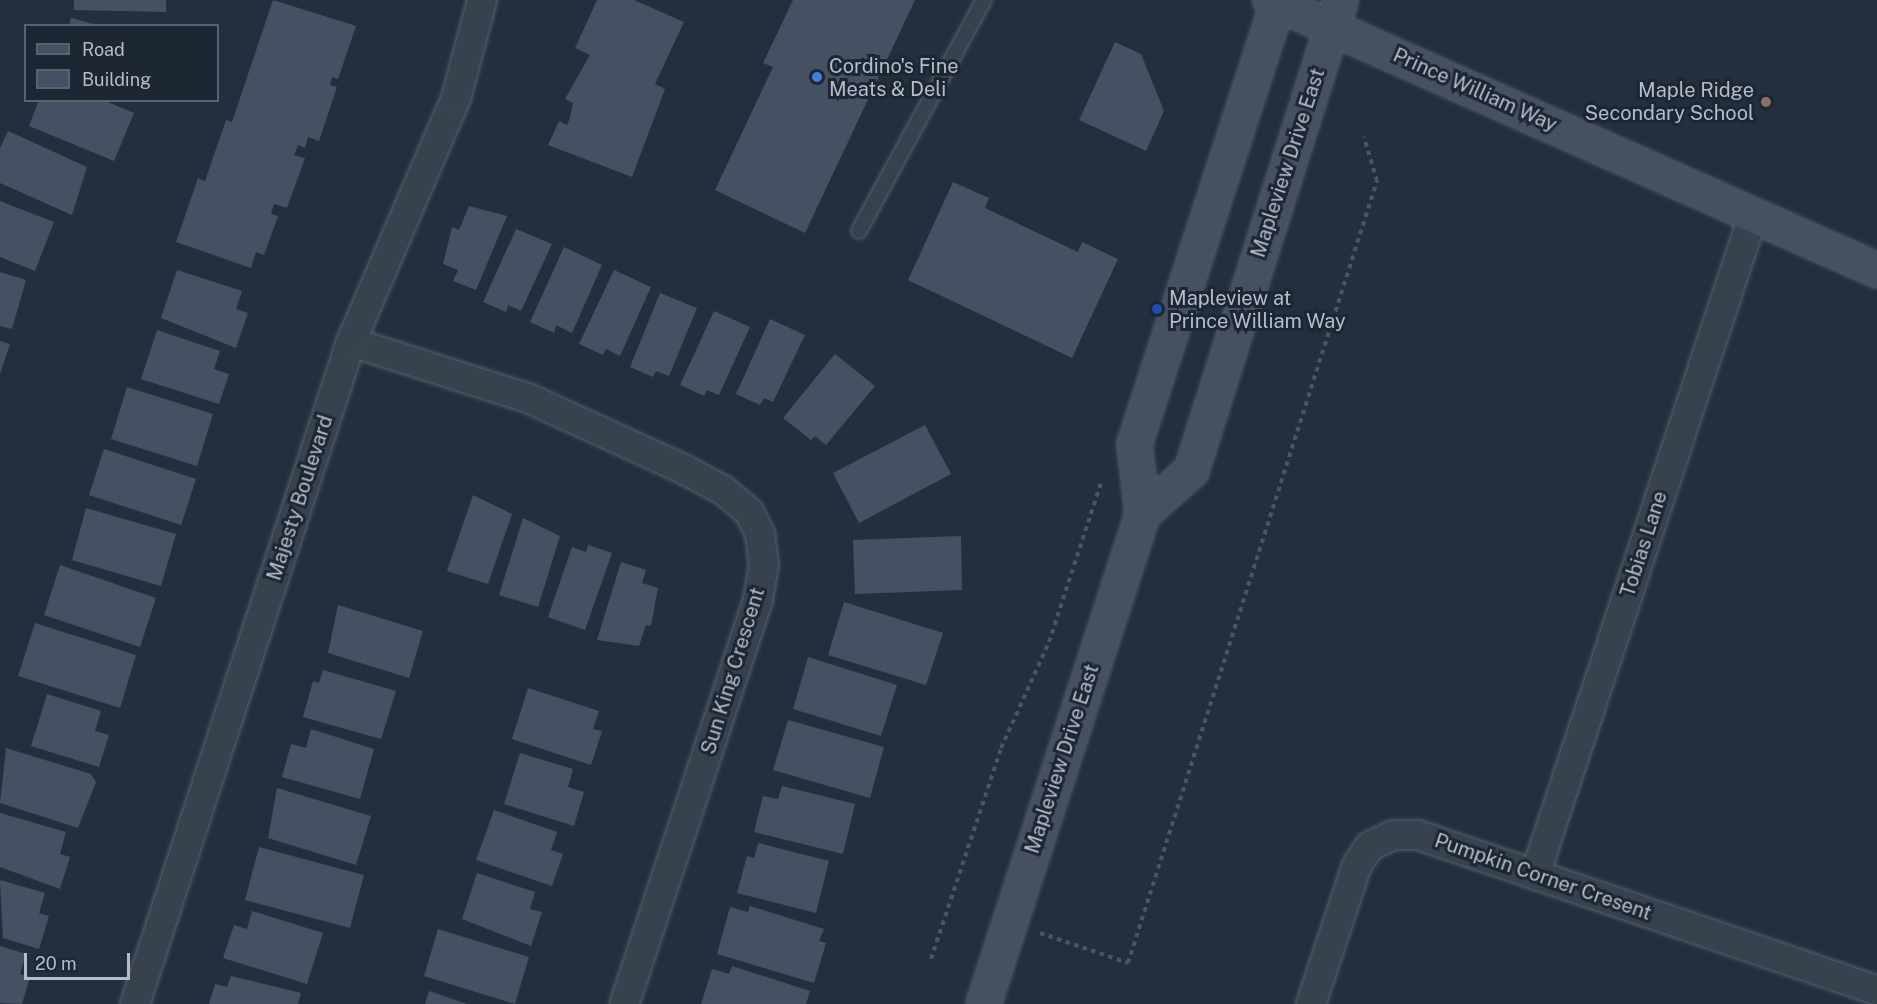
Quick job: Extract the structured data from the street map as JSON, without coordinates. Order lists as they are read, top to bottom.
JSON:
{
  "streets": {
    "main road": ["Prince William Way", "Mapleview Drive East"],
    "street": [
      "Majesty Boulevard",
      "Tobias Lane",
      "Sun King Crescent",
      "Pumpkin Corner Cresent"
    ]
  },
  "crossings": [
    ["Prince William Way", "Mapleview Drive East"],
    ["Prince William Way", "Tobias Lane"],
    ["Majesty Boulevard", "Sun King Crescent"],
    ["Tobias Lane", "Pumpkin Corner Cresent"]
  ],
  "places": ["Cordino's Fine Meats & Deli", "Maple Ridge Secondary School", "Mapleview at Prince William Way"],
  "legend": ["Road", "Building"],
  "scale_bar": "20 m"
}
